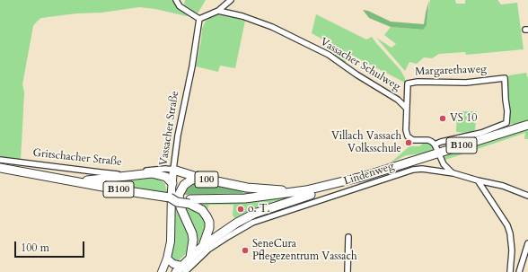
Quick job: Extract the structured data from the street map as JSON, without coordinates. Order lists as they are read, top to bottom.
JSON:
{
  "streets": {
    "main road": ["Vassacher Straße", "B100", "100"],
    "street": [
      "Vassacher Schulweg",
      "Margarethaweg",
      "Gritschacher Straße",
      "Lindenweg"
    ]
  },
  "crossings": [
    ["Vassacher Schulweg", "Margarethaweg"],
    ["Vassacher Straße", "Gritschacher Straße"],
    ["Vassacher Straße", "100"],
    ["B100", "100"],
    ["Gritschacher Straße", "100"]
  ],
  "places": [
    "VS 10",
    "Villach Vassach Volksschule",
    "o. T.",
    "SeneCura Pflegezentrum Vassach"
  ],
  "scale_bar": "100 m"
}
